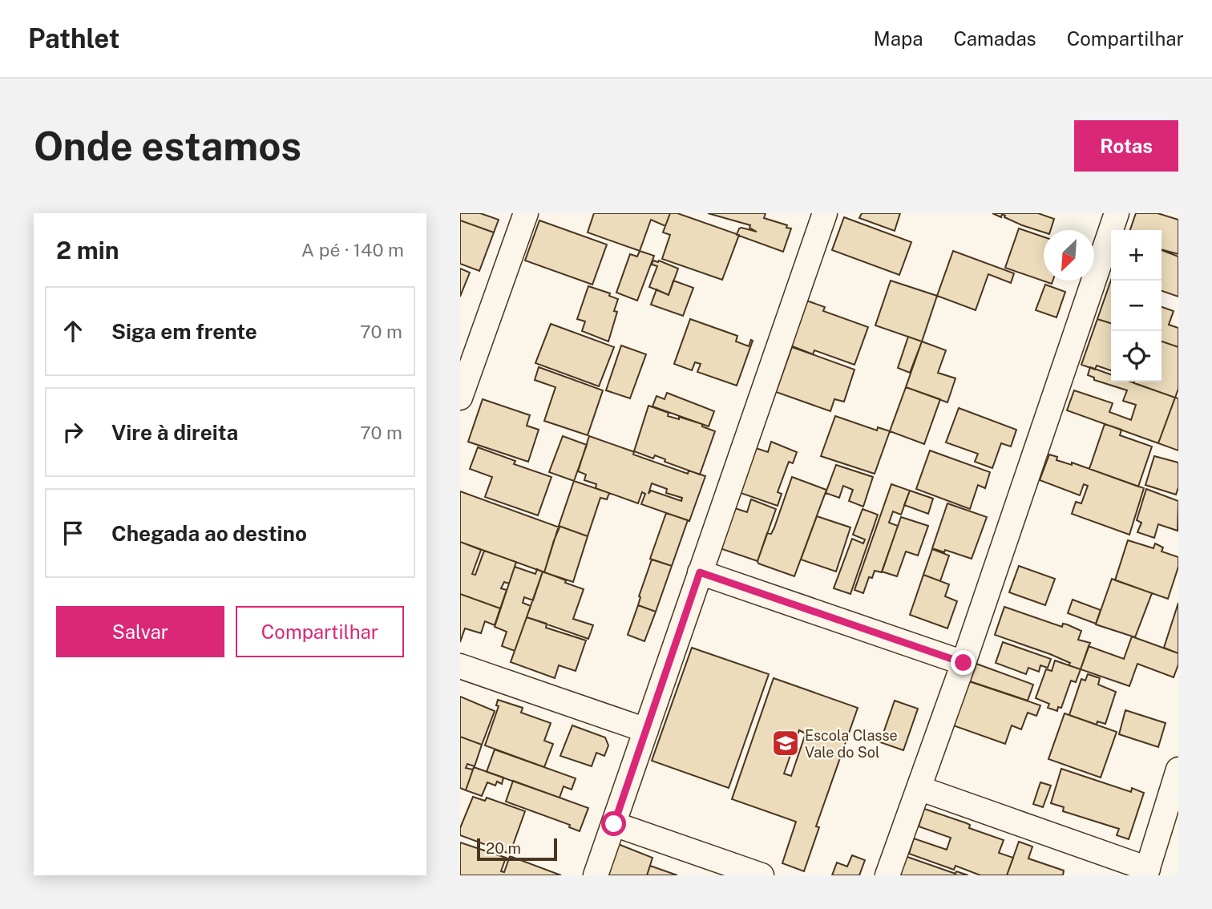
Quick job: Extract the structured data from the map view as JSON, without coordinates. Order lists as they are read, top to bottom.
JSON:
{
  "places": {
    "school or university": ["Escola Classe Vale do Sol"]
  },
  "scale_bar": "20 m",
  "north": "bottom left",
  "page": {
    "header": "Pathlet",
    "nav": ["Mapa", "Camadas", "Compartilhar"],
    "buttons": [
      "Rotas",
      ["Salvar", "Compartilhar"]
    ],
    "title": "Onde estamos",
    "heading": ["2 min", "A pé · 140 m"],
    "map_buttons": ["+", "−"],
    "list": [
      ["Siga em frente", "70 m"],
      ["Vire à direita", "70 m"],
      "Chegada ao destino"
    ],
    "scale": "20 m"
  }
}
